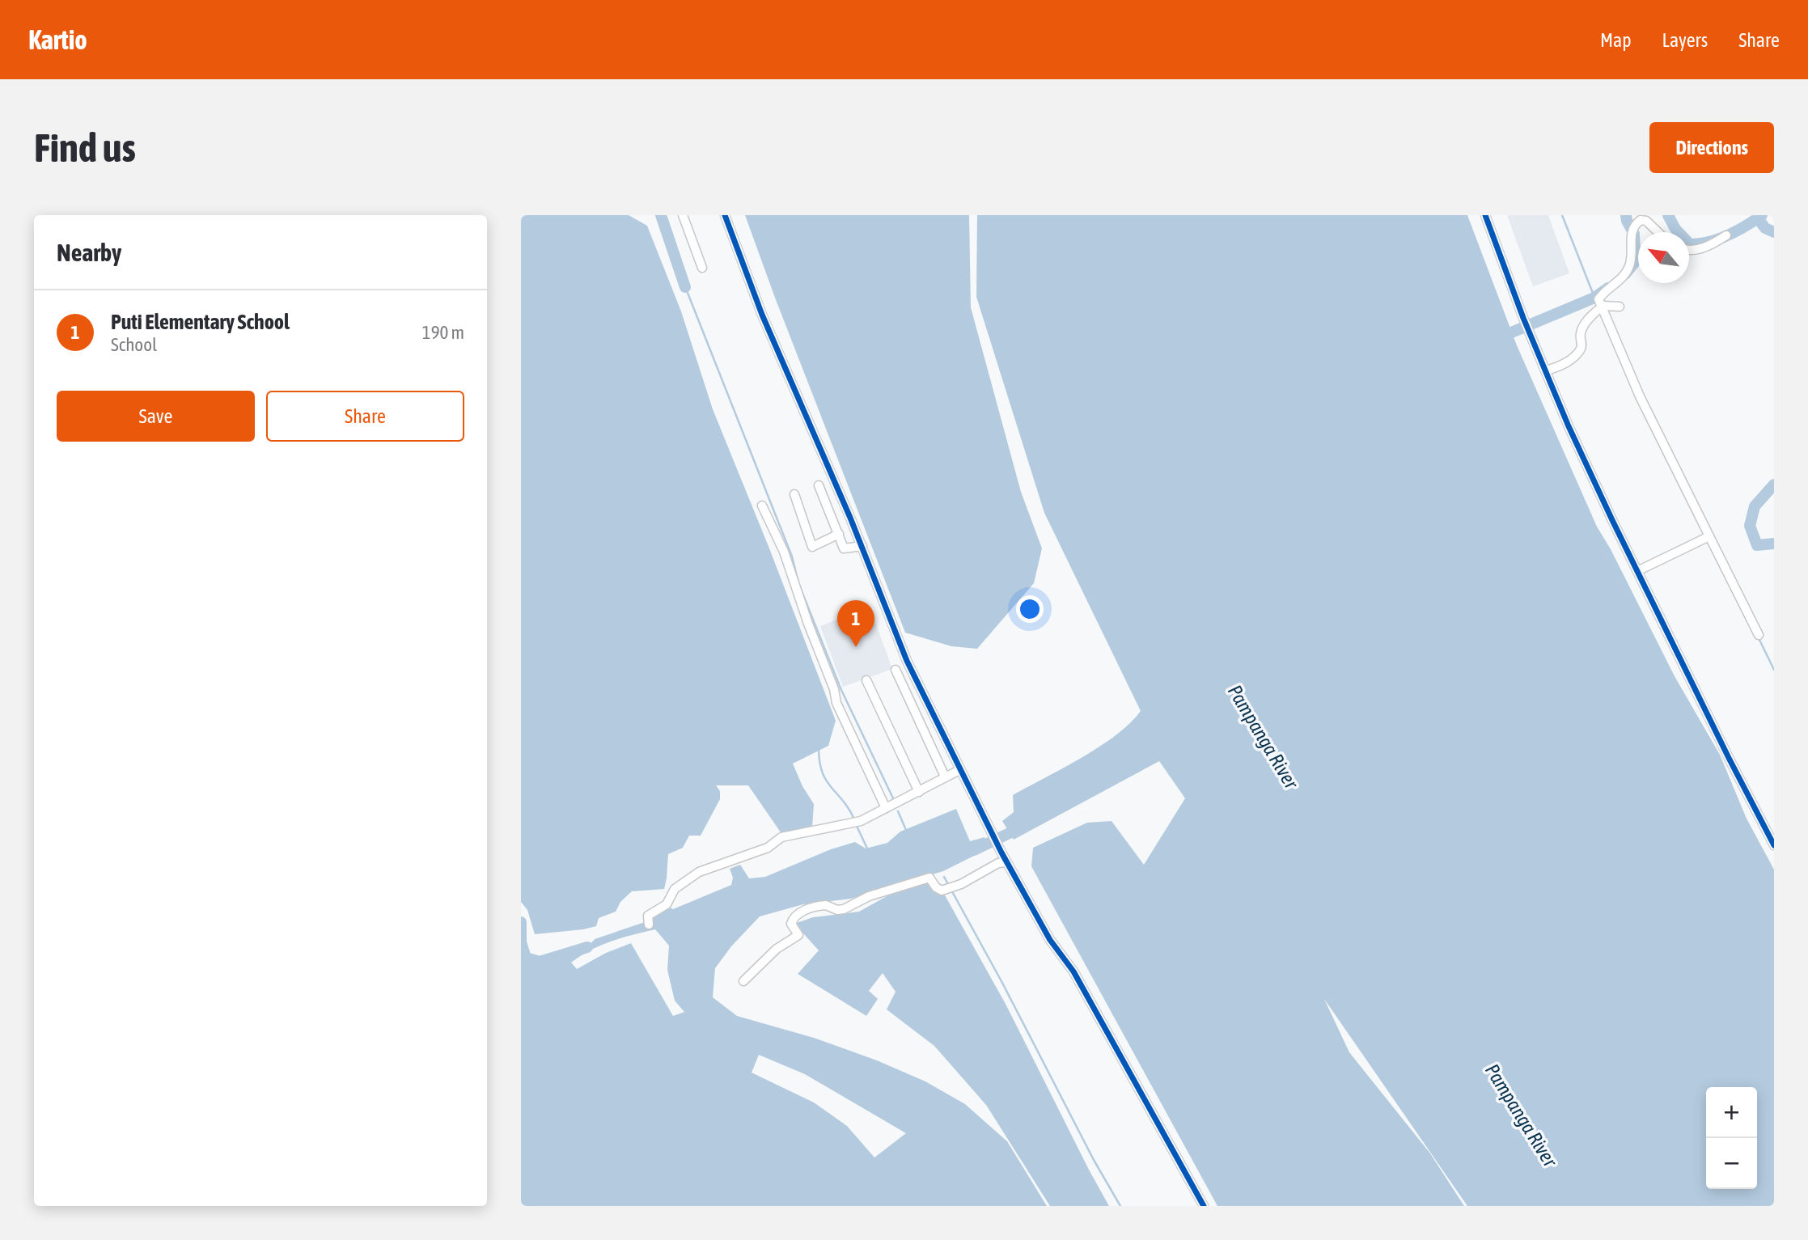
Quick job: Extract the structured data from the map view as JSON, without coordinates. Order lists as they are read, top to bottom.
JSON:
{
  "water": ["Pampanga River"],
  "north": "top left",
  "page": {
    "header": "Kartio",
    "nav": ["Map", "Layers", "Share"],
    "buttons": [
      "Directions",
      ["Save", "Share"]
    ],
    "title": "Find us",
    "heading": "Nearby",
    "list": [
      {
        "mark": "1",
        "name": "Puti Elementary School",
        "note": "School",
        "value": "190 m"
      }
    ],
    "pins": "1",
    "map_buttons": ["+", "−"]
  }
}
